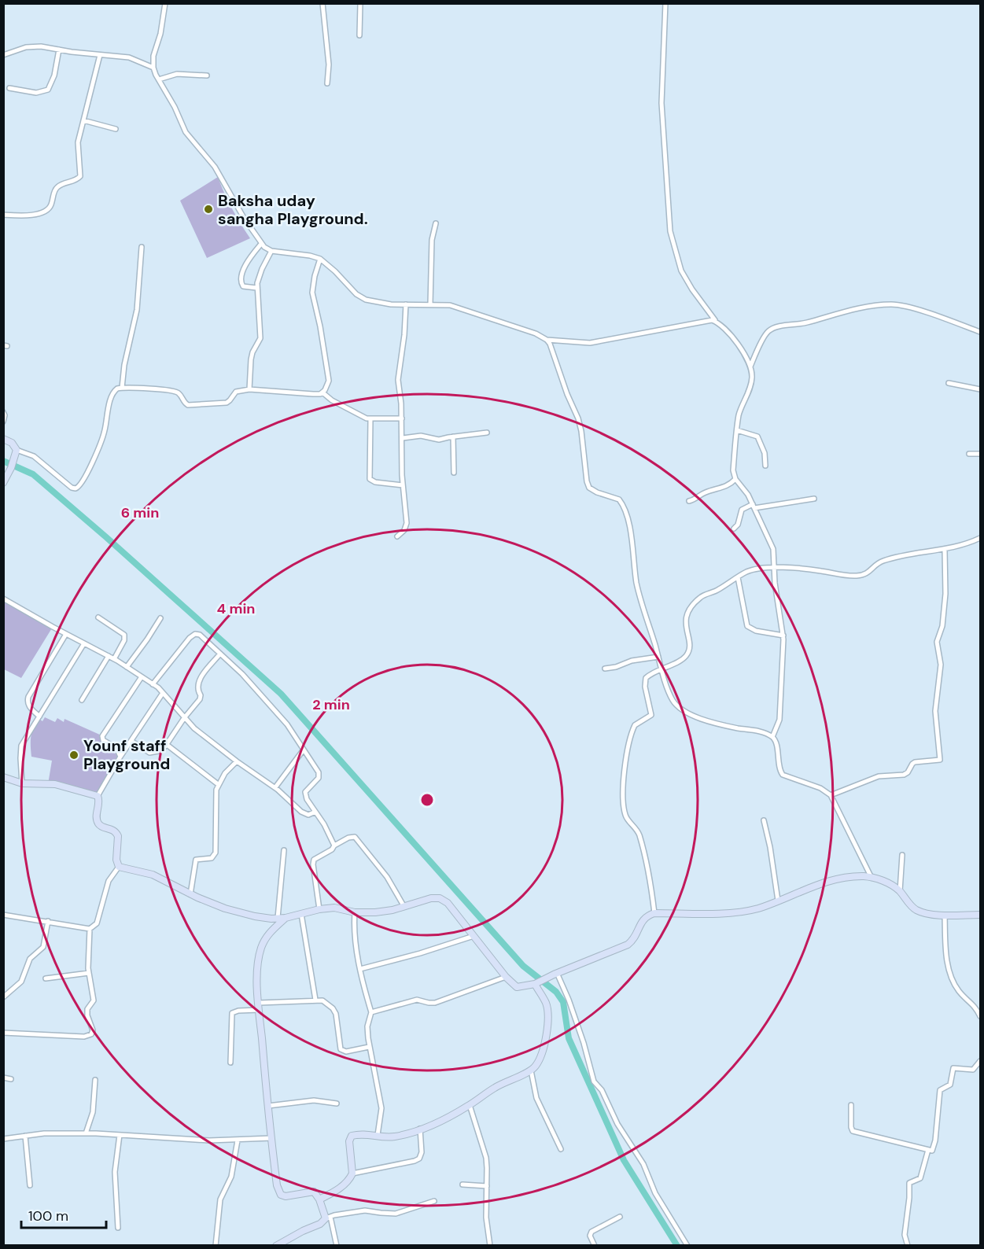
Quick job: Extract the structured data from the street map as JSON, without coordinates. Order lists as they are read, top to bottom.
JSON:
{
  "places": ["Baksha uday sangha Playground.", "Younf staff Playground"],
  "scale_bar": "100 m",
  "rings": ["6 min", "4 min", "2 min"]
}
